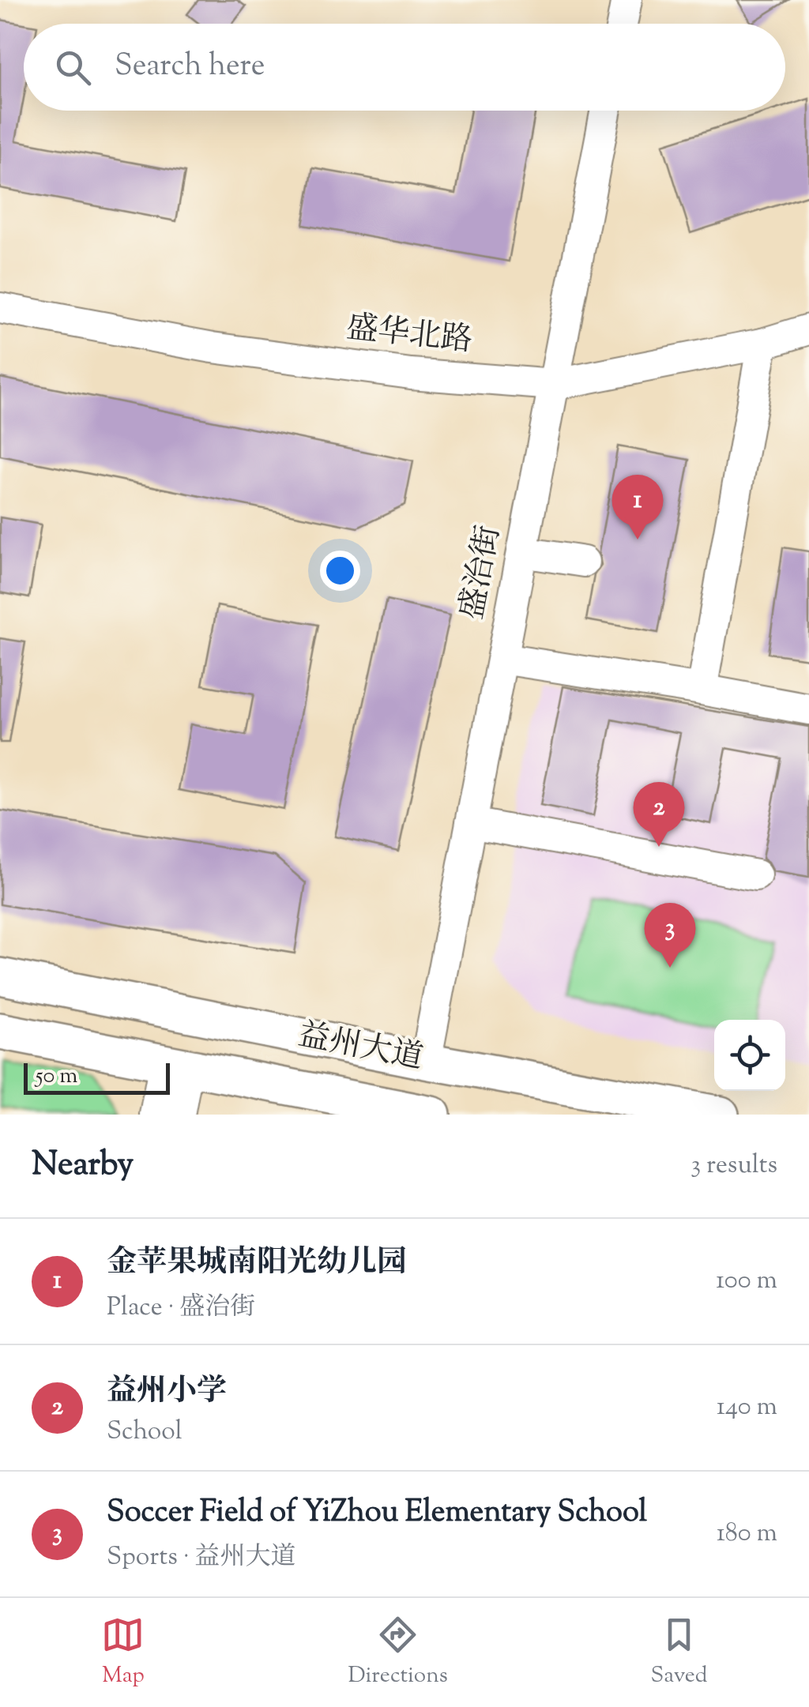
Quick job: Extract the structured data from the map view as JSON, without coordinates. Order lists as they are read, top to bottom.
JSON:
{
  "streets": {
    "main road": ["益州大道"],
    "street": ["盛华北路", "盛治街"]
  },
  "crossings": [
    ["盛华北路", "盛治街"],
    ["盛治街", "益州大道"]
  ],
  "scale_bar": "50 m",
  "page": {
    "search": "Search here",
    "pins": ["1", "2", "3"],
    "scale": "50 m",
    "heading": ["Nearby", "3 results"],
    "list": [
      {
        "mark": "1",
        "name": "金苹果城南阳光幼儿园",
        "note": "Place · 盛治街",
        "value": "100 m"
      },
      {
        "mark": "2",
        "name": "益州小学",
        "note": "School",
        "value": "140 m"
      },
      {
        "mark": "3",
        "name": "Soccer Field of YiZhou Elementary School",
        "note": "Sports · 益州大道",
        "value": "180 m"
      }
    ],
    "nav": ["Map", "Directions", "Saved"]
  }
}
